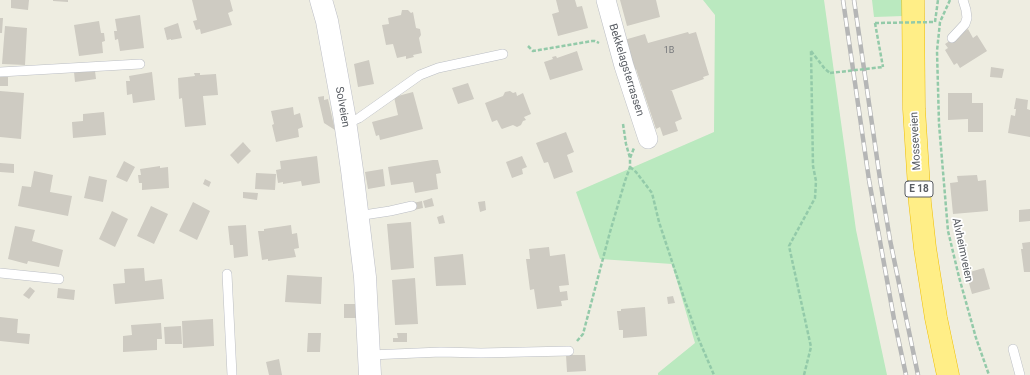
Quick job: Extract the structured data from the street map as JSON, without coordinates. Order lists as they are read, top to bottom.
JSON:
{
  "streets": {
    "highway": ["Mosseveien", "E 18"],
    "street": ["Bekkelagsterrassen", "Solveien"],
    "path": ["Alvheimveien"]
  },
  "house_numbers": ["1B"]
}
